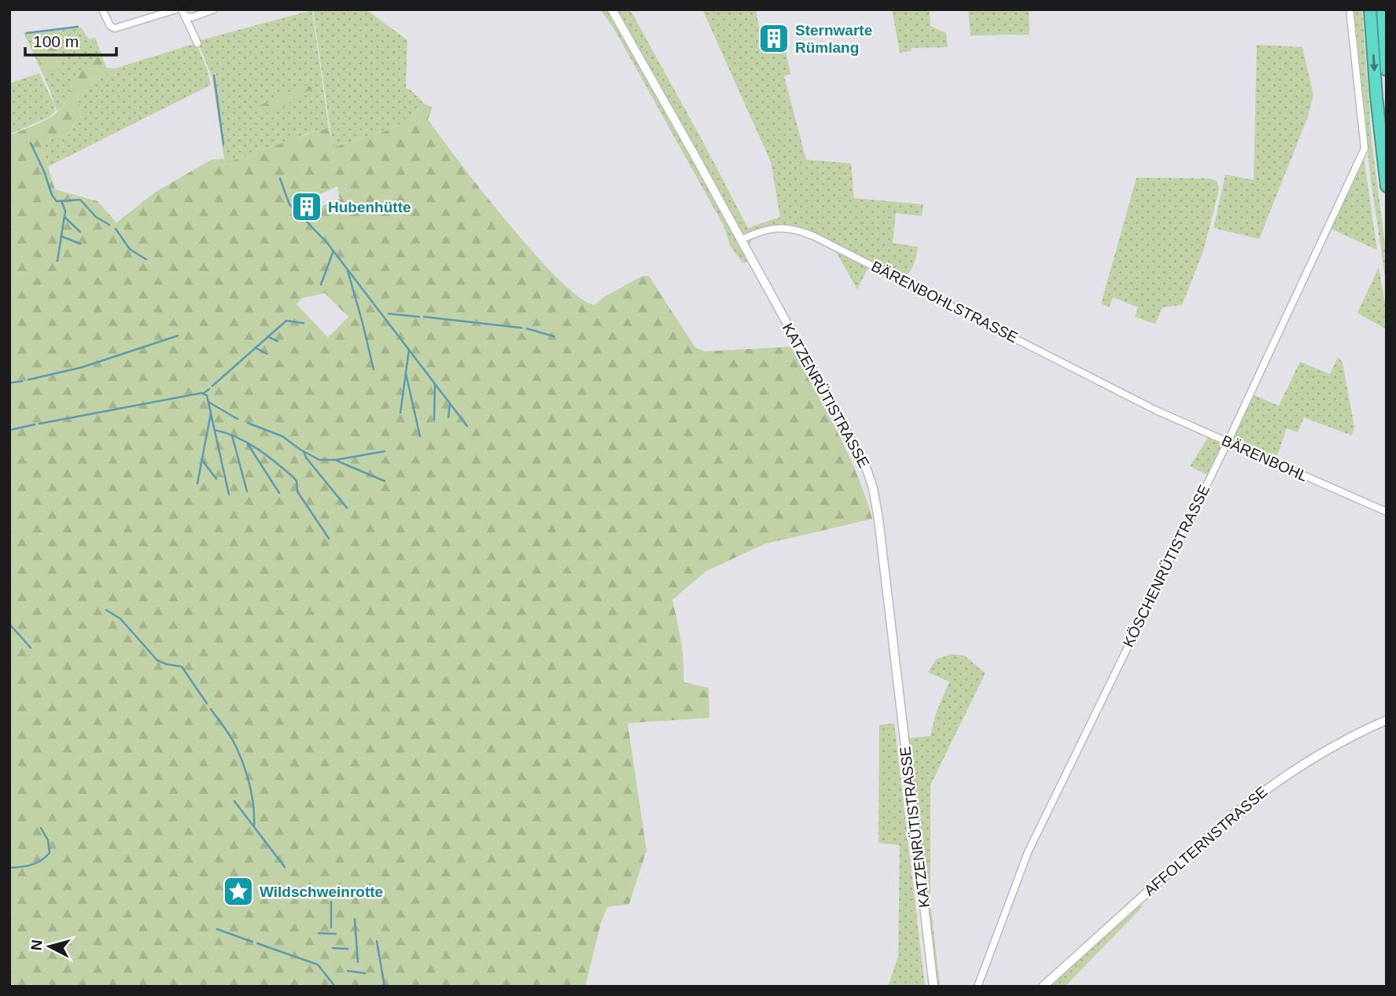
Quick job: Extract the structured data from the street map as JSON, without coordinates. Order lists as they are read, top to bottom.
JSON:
{
  "streets": {
    "street": [
      "BÄRENBOHLSTRASSE",
      "KATZENRÜTISTRASSE",
      "BÄRENBOHL",
      "KÖSCHENRÜTISTRASSE",
      "AFFOLTERNSTRASSE"
    ]
  },
  "crossings": [
    ["BÄRENBOHLSTRASSE", "KATZENRÜTISTRASSE"],
    ["BÄRENBOHLSTRASSE", "BÄRENBOHL"],
    ["BÄRENBOHL", "KÖSCHENRÜTISTRASSE"]
  ],
  "places": {
    "building": ["Sternwarte Rümlang", "Hubenhütte"],
    "place": ["Wildschweinrotte"]
  },
  "scale_bar": "100 m",
  "north": "left"
}
